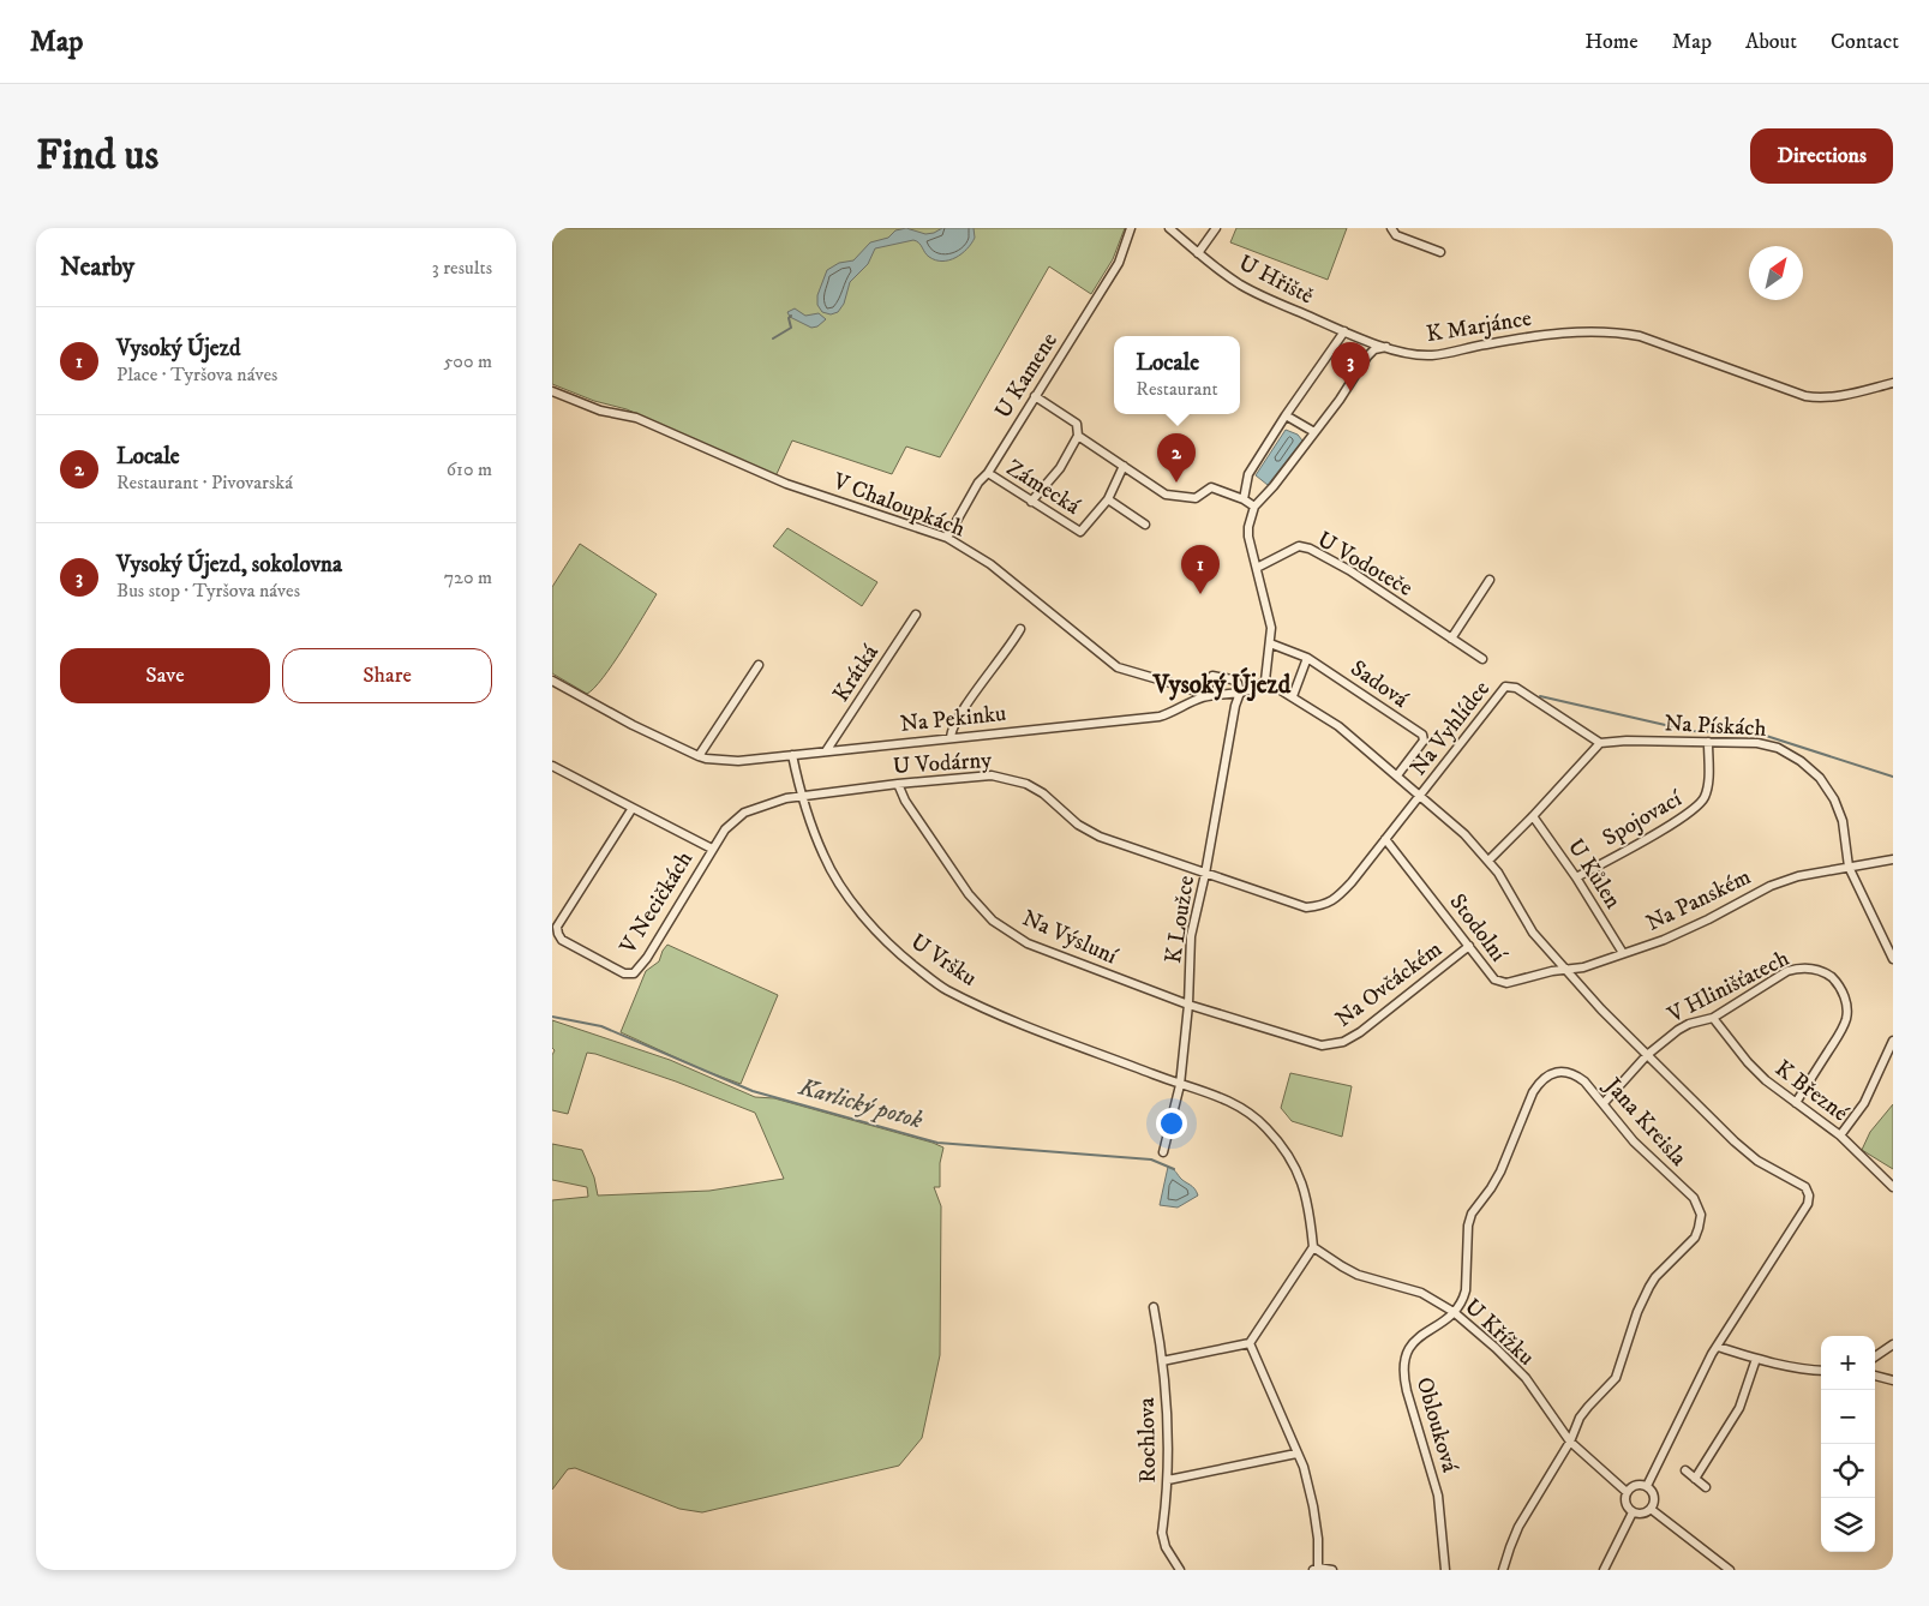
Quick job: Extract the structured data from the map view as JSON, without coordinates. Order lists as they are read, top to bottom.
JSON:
{
  "streets": {
    "street": [
      "U Hřiště",
      "K Marjánce",
      "U Kamene",
      "Zámecká",
      "V Chaloupkách",
      "U Vodoteče",
      "Krátká",
      "Sadová",
      "Na Pekinku",
      "Na Pískách",
      "Na Vyhlídce",
      "U Vodárny",
      "Spojovací",
      "U Kůlen",
      "Na Panském",
      "V Necičkách",
      "K Loužce",
      "Stodolní",
      "Na Výsluní",
      "U Vršku",
      "Na Ovčáckém",
      "V Hlinišťatech",
      "K Březné",
      "Jana Kreisla",
      "U Křížku",
      "Oblouková",
      "Rochlova"
    ]
  },
  "crossings": [
    ["U Hřiště", "K Marjánce"],
    ["U Kamene", "Zámecká"],
    ["U Kamene", "V Chaloupkách"],
    ["V Chaloupkách", "Na Pekinku"],
    ["Krátká", "Na Pekinku"],
    ["Na Pekinku", "U Vršku"],
    ["Na Pískách", "Na Vyhlídce"],
    ["Na Pískách", "Spojovací"],
    ["Na Pískách", "Na Panském"],
    ["Na Vyhlídce", "U Vodárny"],
    ["U Vodárny", "V Necičkách"],
    ["U Vodárny", "K Loužce"],
    ["U Vodárny", "Stodolní"],
    ["U Vodárny", "Na Výsluní"],
    ["U Vodárny", "U Vršku"],
    ["Spojovací", "U Kůlen"],
    ["U Kůlen", "Na Panském"],
    ["Na Panském", "Stodolní"],
    ["K Loužce", "Na Výsluní"],
    ["K Loužce", "U Vršku"],
    ["K Loužce", "Na Ovčáckém"],
    ["Stodolní", "Na Ovčáckém"],
    ["Na Výsluní", "Na Ovčáckém"],
    ["U Vršku", "U Křížku"],
    ["V Hlinišťatech", "K Březné"],
    ["V Hlinišťatech", "Jana Kreisla"],
    ["Jana Kreisla", "U Křížku"],
    ["Jana Kreisla", "Oblouková"],
    ["U Křížku", "Oblouková"]
  ],
  "districts": ["Vysoký Újezd"],
  "water": ["Karlický potok"],
  "north": "top right",
  "page": {
    "header": "Map",
    "nav": [
      "Home",
      "Map",
      "About",
      "Contact"
    ],
    "buttons": [
      "Directions",
      ["Save", "Share"]
    ],
    "title": "Find us",
    "heading": ["Nearby", "3 results"],
    "list": [
      {
        "mark": "1",
        "name": "Vysoký Újezd",
        "note": "Place · Tyršova náves",
        "value": "500 m"
      },
      {
        "mark": "2",
        "name": "Locale",
        "note": "Restaurant · Pivovarská",
        "value": "610 m"
      },
      {
        "mark": "3",
        "name": "Vysoký Újezd, sokolovna",
        "note": "Bus stop · Tyršova náves",
        "value": "720 m"
      }
    ],
    "popup": ["Locale", "Restaurant"],
    "pins": ["3", "2", "1"],
    "map_buttons": ["+", "−"]
  }
}
